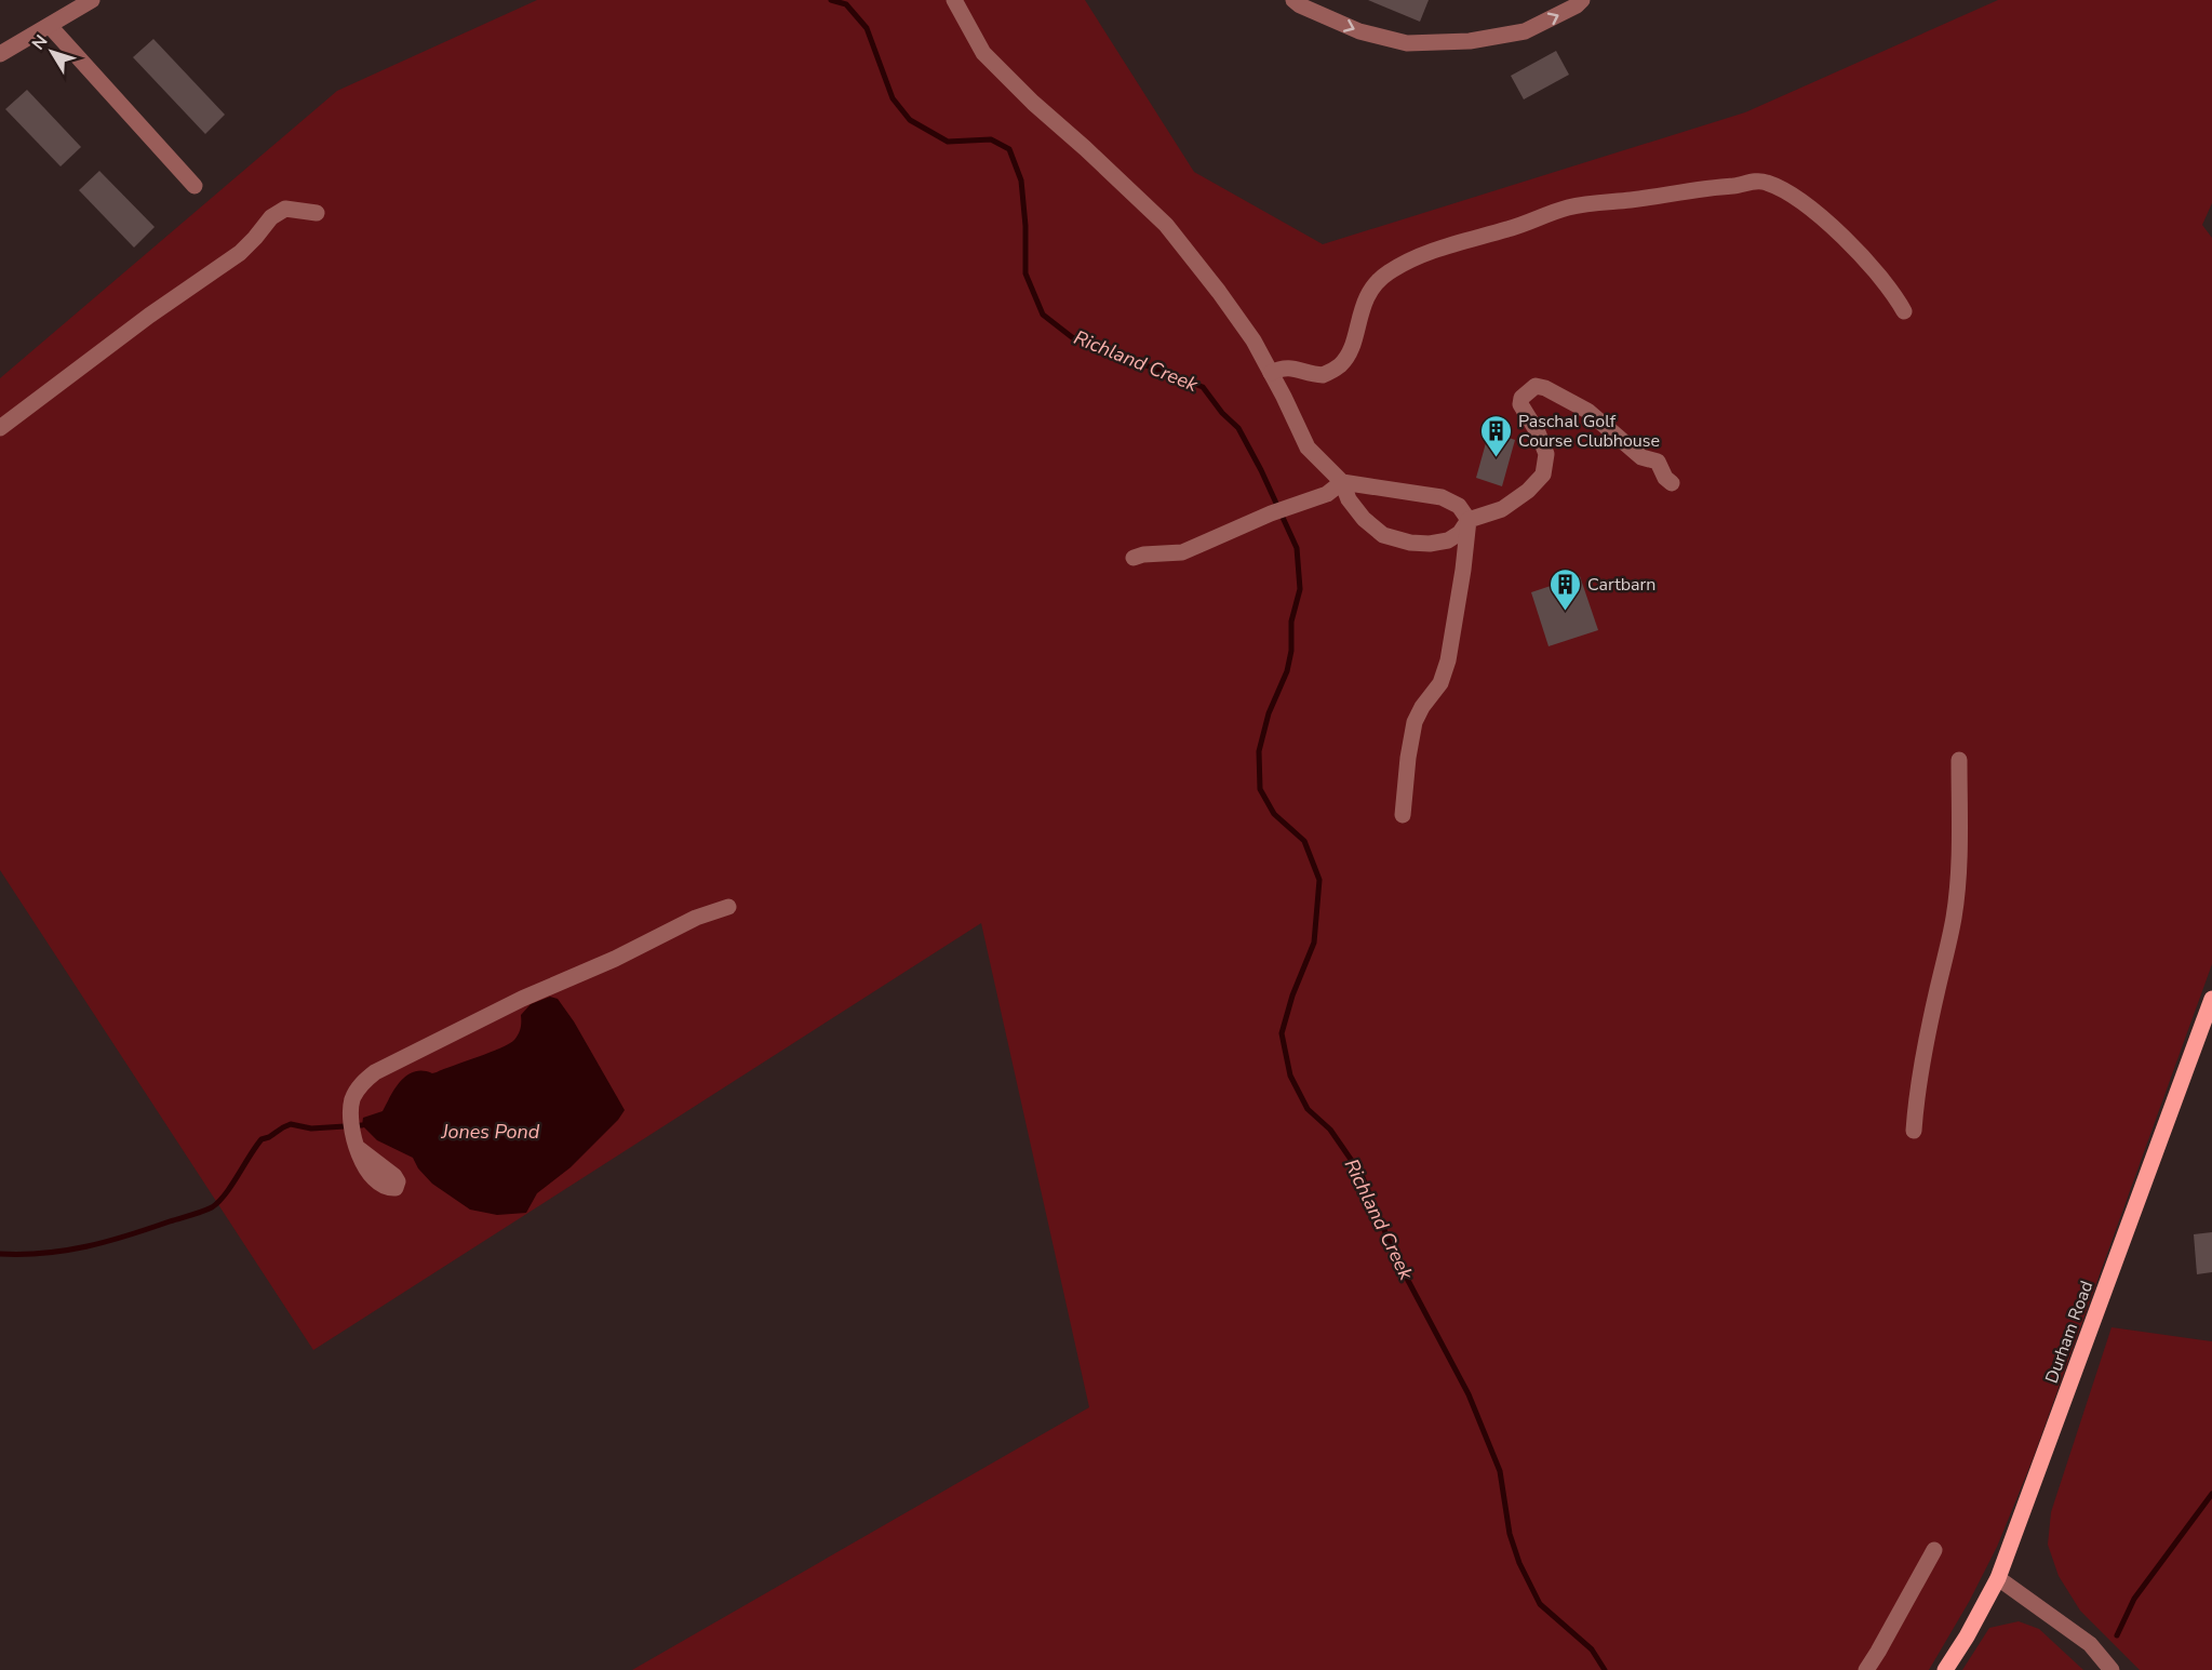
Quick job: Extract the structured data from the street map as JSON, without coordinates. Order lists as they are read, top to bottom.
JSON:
{
  "streets": {
    "main road": ["Durham Road"]
  },
  "water": ["Richland Creek", "Jones Pond"],
  "places": {
    "building": ["Paschal Golf Course Clubhouse", "Cartbarn"]
  },
  "north": "top left"
}
